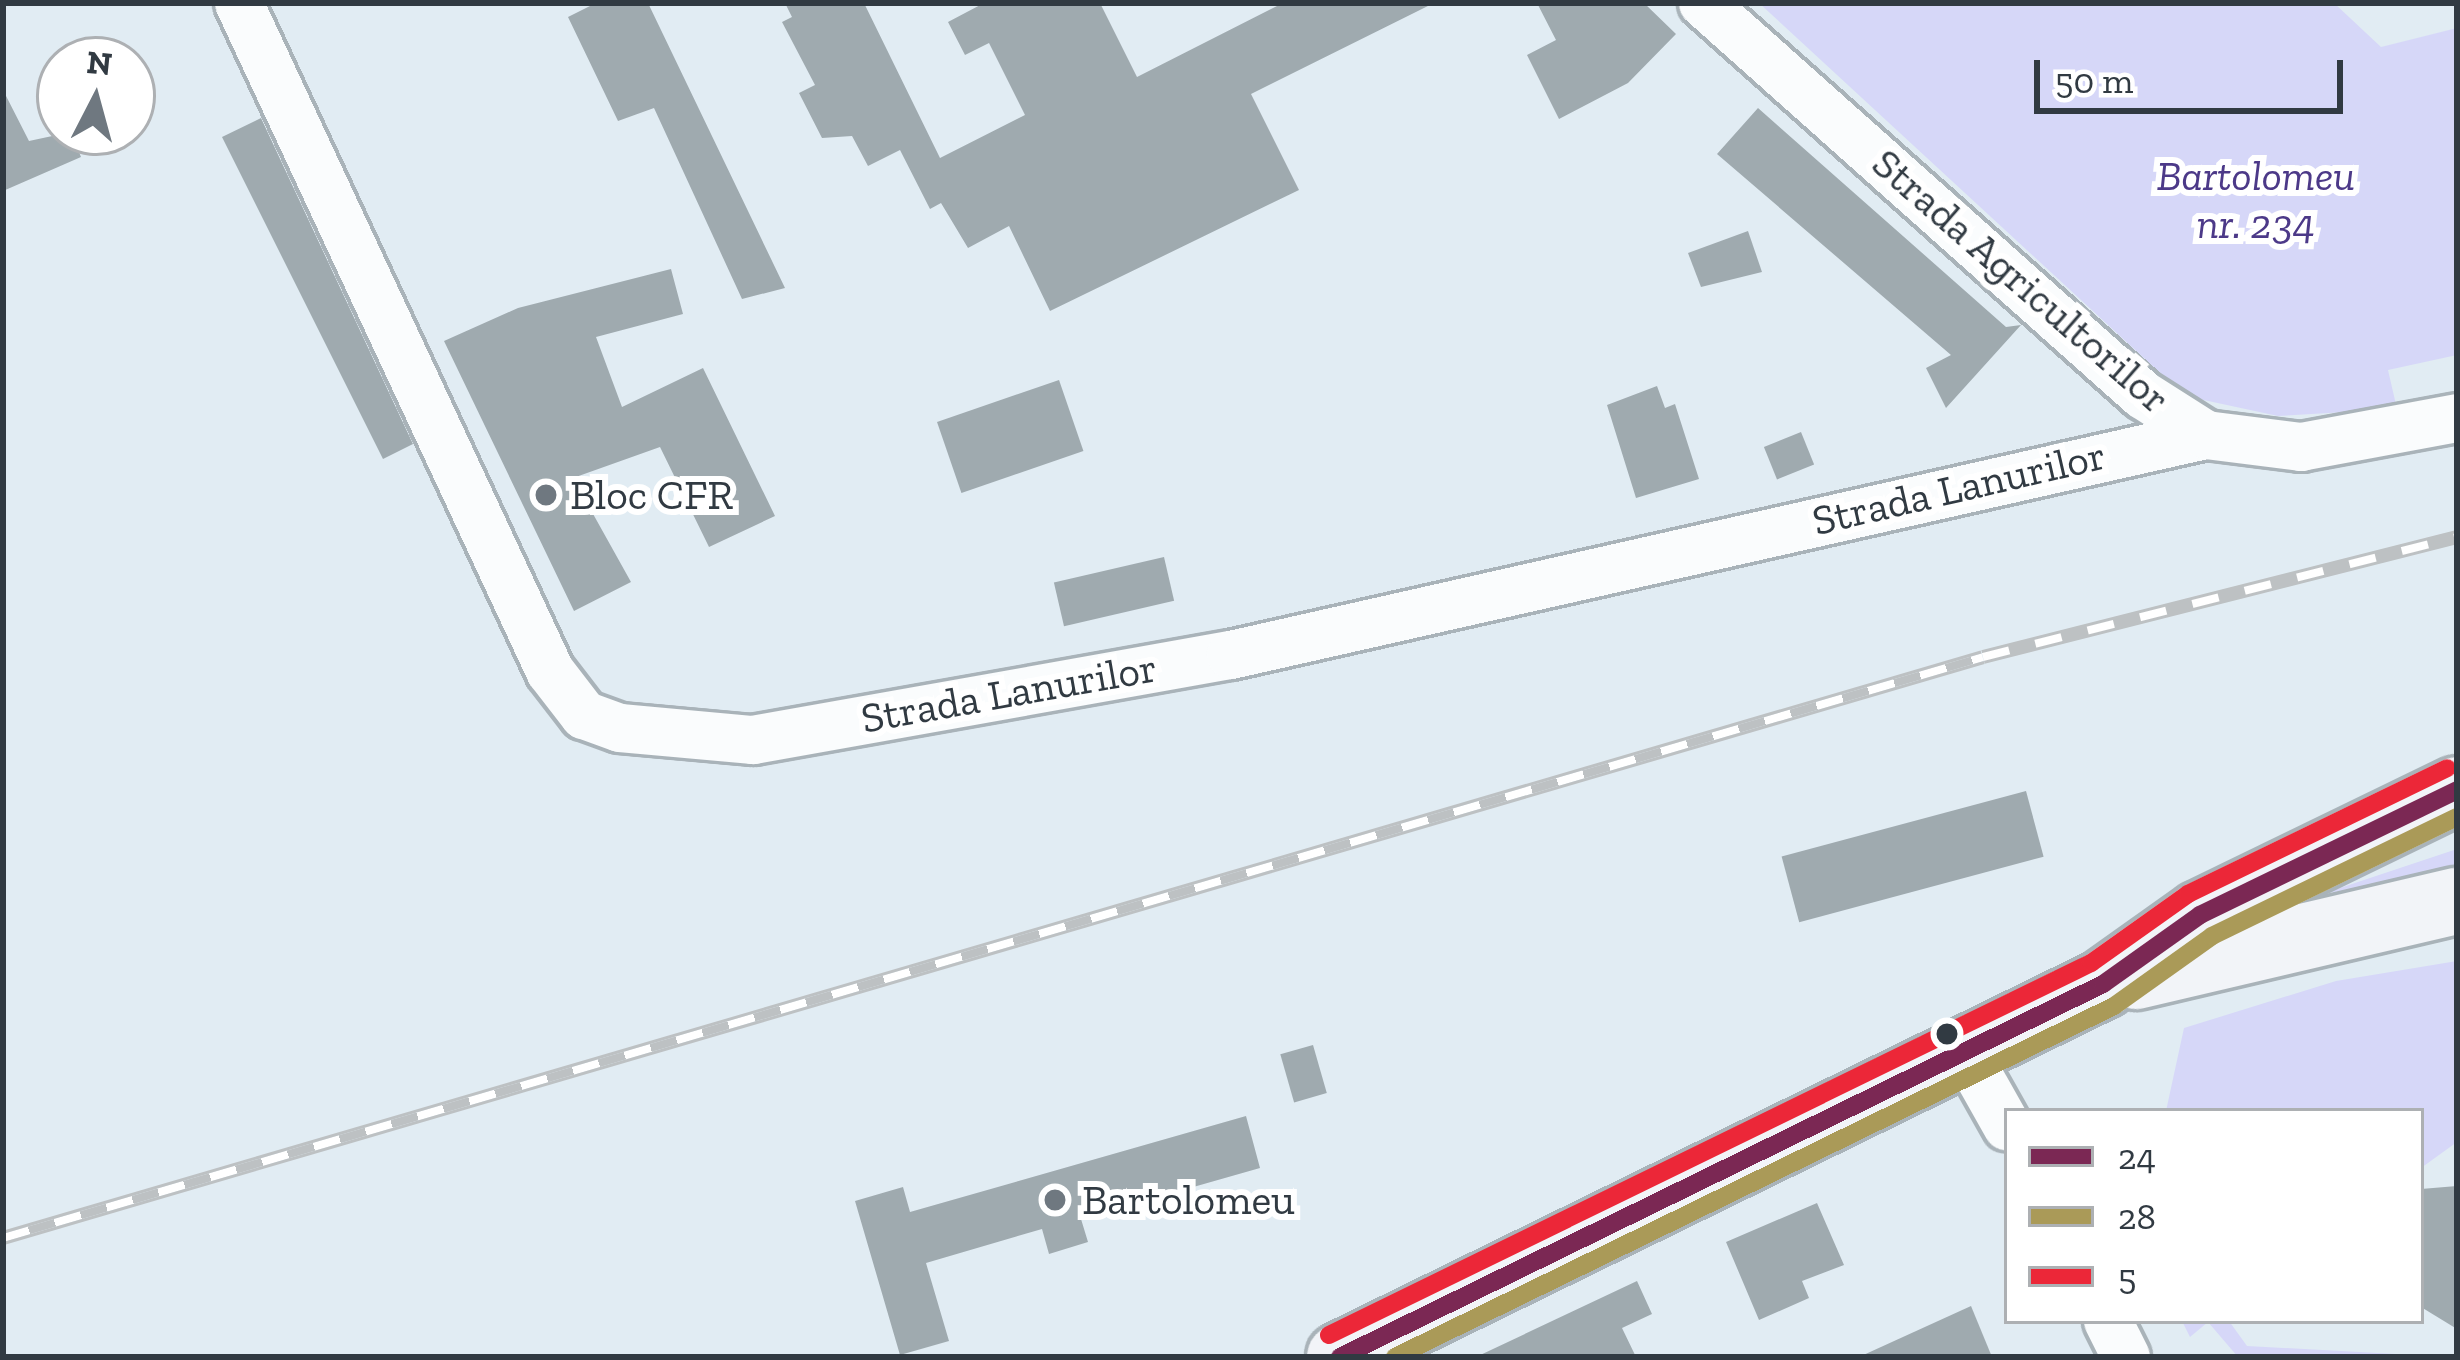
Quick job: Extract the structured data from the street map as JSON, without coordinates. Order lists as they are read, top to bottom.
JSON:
{
  "streets": {
    "street": ["Strada Agricultorilor", "Strada Lanurilor"]
  },
  "crossings": [
    ["Strada Agricultorilor", "Strada Lanurilor"]
  ],
  "parks": ["Bartolomeu nr. 234"],
  "places": ["Bloc CFR", "Bartolomeu"],
  "lines": ["transit line 5", "transit line 24", "transit line 28"],
  "legend": ["24", "28", "5"],
  "scale_bar": "50 m",
  "north": "top"
}
